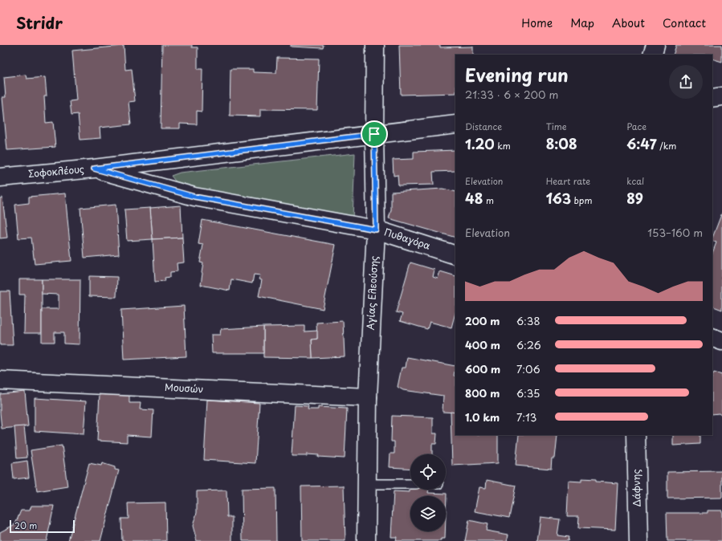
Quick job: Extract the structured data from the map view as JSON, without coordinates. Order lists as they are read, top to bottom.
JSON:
{
  "streets": {
    "street": [
      "Σοφοκλέους",
      "Πυθαγόρα",
      "Αγίας Ελεούσης",
      "Μουσών",
      "Δάφνης"
    ]
  },
  "crossings": [
    ["Σοφοκλέους", "Πυθαγόρα"],
    ["Σοφοκλέους", "Αγίας Ελεούσης"],
    ["Πυθαγόρα", "Αγίας Ελεούσης"],
    ["Αγίας Ελεούσης", "Μουσών"]
  ],
  "scale_bar": "20 m",
  "page": {
    "header": "Stridr",
    "nav": [
      "Home",
      "Map",
      "About",
      "Contact"
    ],
    "heading": ["Evening run", "21:33 · 6 × 200 m"],
    "stats": [
      ["Distance", "1.20 km"],
      ["Time", "8:08"],
      ["Pace", "6:47 /km"],
      ["Elevation", "48 m"],
      ["Heart rate", "163 bpm"],
      ["kcal", "89"]
    ],
    "chart": ["Elevation", "153–160 m"],
    "list": [
      {
        "name": "200 m",
        "note": "6:38"
      },
      {
        "name": "400 m",
        "note": "6:26"
      },
      {
        "name": "600 m",
        "note": "7:06"
      },
      {
        "name": "800 m",
        "note": "6:35"
      },
      {
        "name": "1.0 km",
        "note": "7:13"
      }
    ],
    "scale": "20 m"
  }
}
